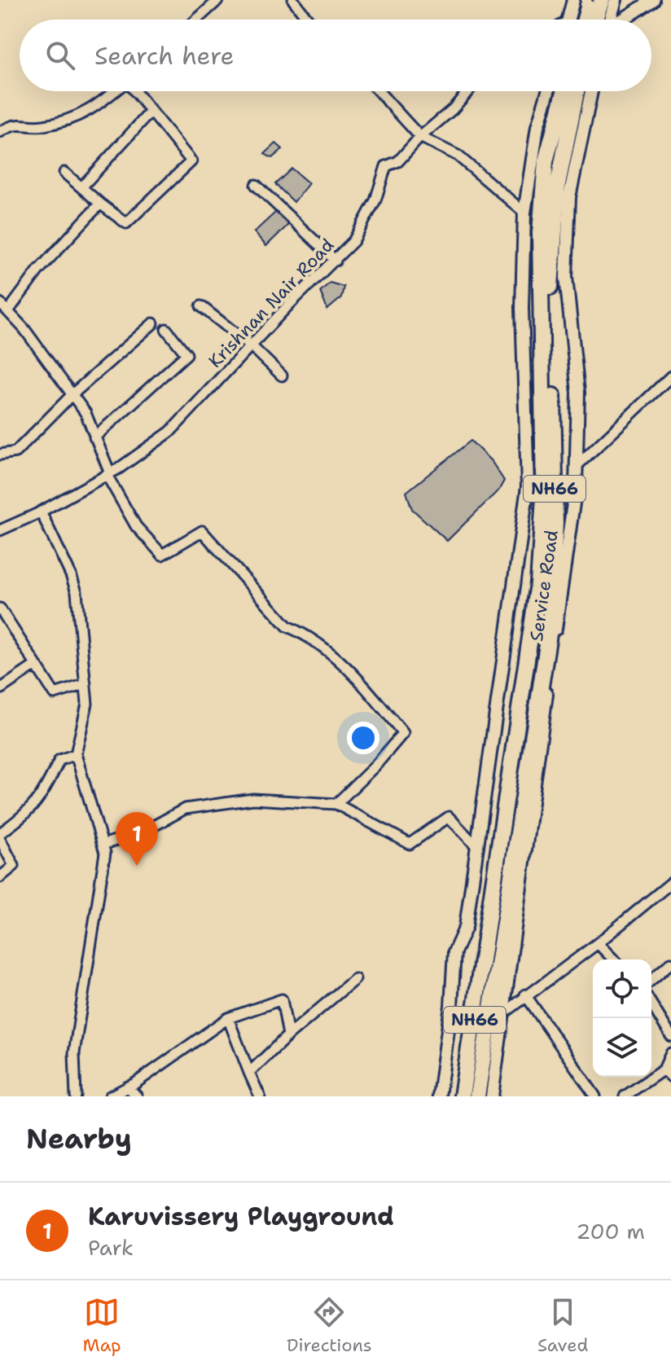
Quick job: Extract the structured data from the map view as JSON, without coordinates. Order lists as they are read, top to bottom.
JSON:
{
  "streets": {
    "highway": ["NH66"],
    "street": ["Krishnan Nair Road", "Service Road"]
  },
  "page": {
    "search": "Search here",
    "pins": "1",
    "heading": "Nearby",
    "list": [
      {
        "mark": "1",
        "name": "Karuvissery Playground",
        "note": "Park",
        "value": "200 m"
      }
    ],
    "nav": ["Map", "Directions", "Saved"]
  }
}
